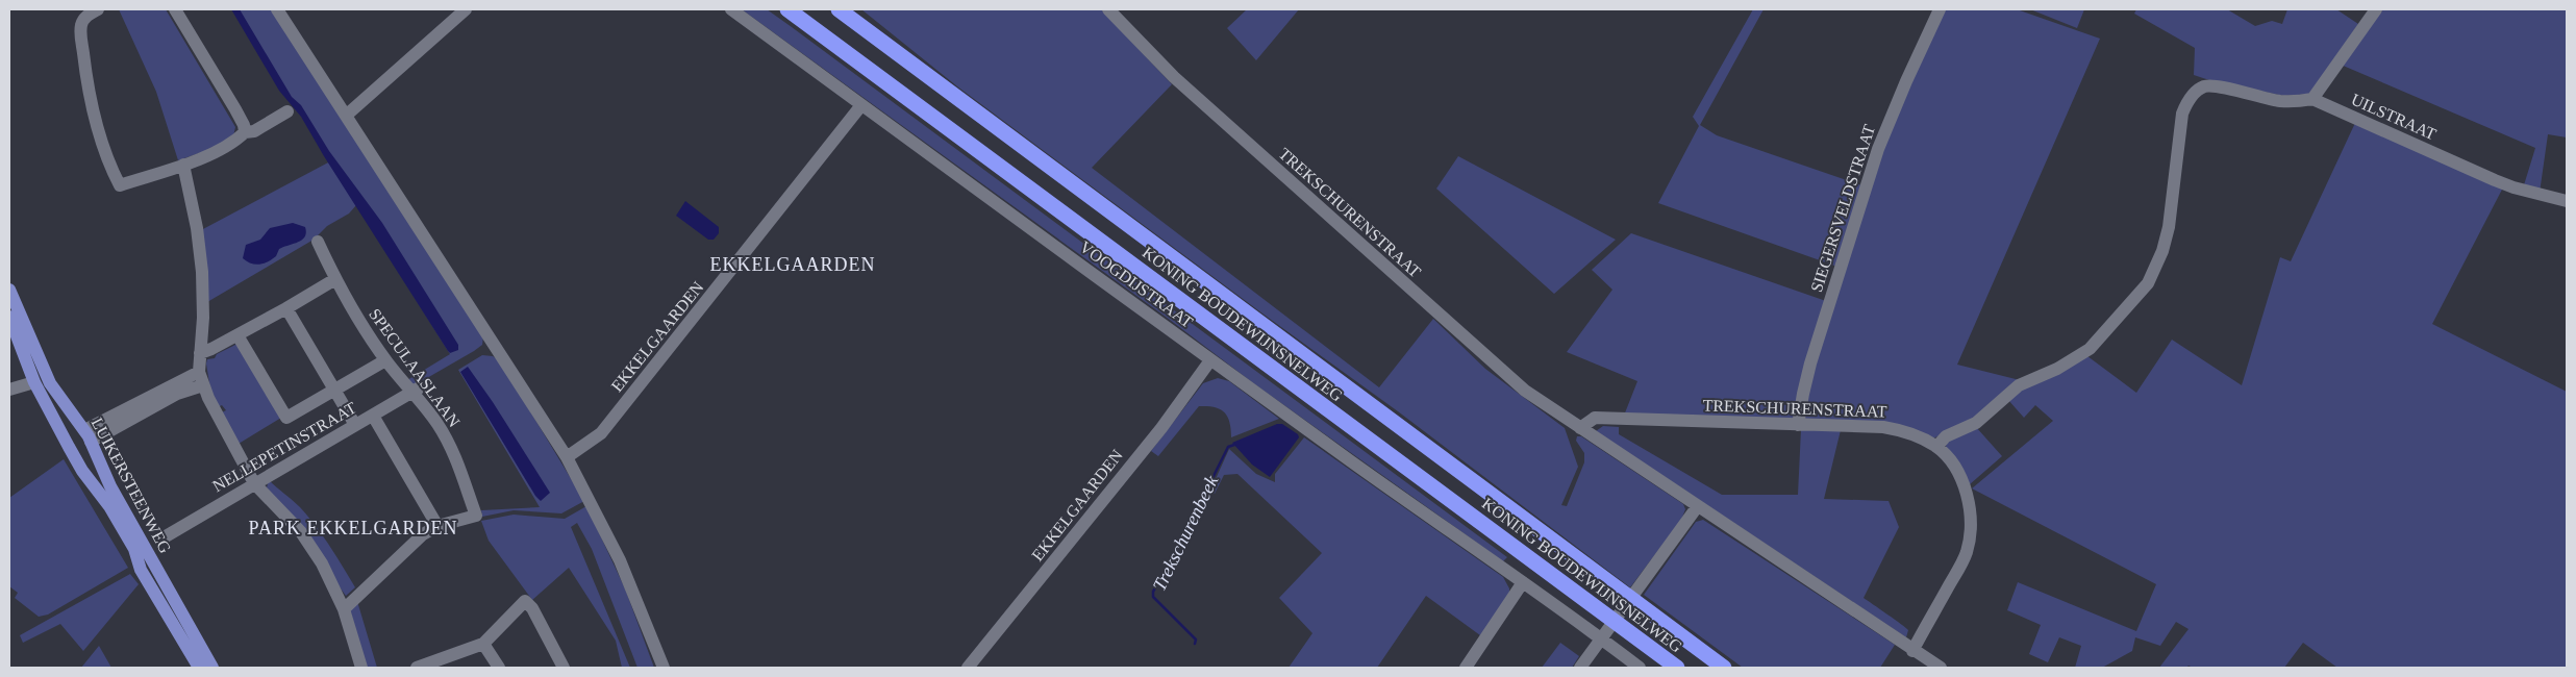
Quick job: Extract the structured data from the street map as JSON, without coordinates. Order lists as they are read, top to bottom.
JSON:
{
  "streets": {
    "highway": ["KONING BOUDEWIJNSNELWEG"],
    "main road": ["LUIKERSTEENWEG"],
    "street": [
      "UILSTRAAT",
      "SIEGERSVELDSTRAAT",
      "TREKSCHURENSTRAAT",
      "VOOGDIJSTRAAT",
      "EKKELGAARDEN",
      "SPECULAASLAAN",
      "NELLEPETINSTRAAT"
    ]
  },
  "crossings": [
    ["SIEGERSVELDSTRAAT", "TREKSCHURENSTRAAT"],
    ["VOOGDIJSTRAAT", "EKKELGAARDEN"],
    ["SPECULAASLAAN", "NELLEPETINSTRAAT"]
  ],
  "districts": ["EKKELGAARDEN", "PARK EKKELGARDEN"],
  "water": ["Trekschurenbeek"]
}
